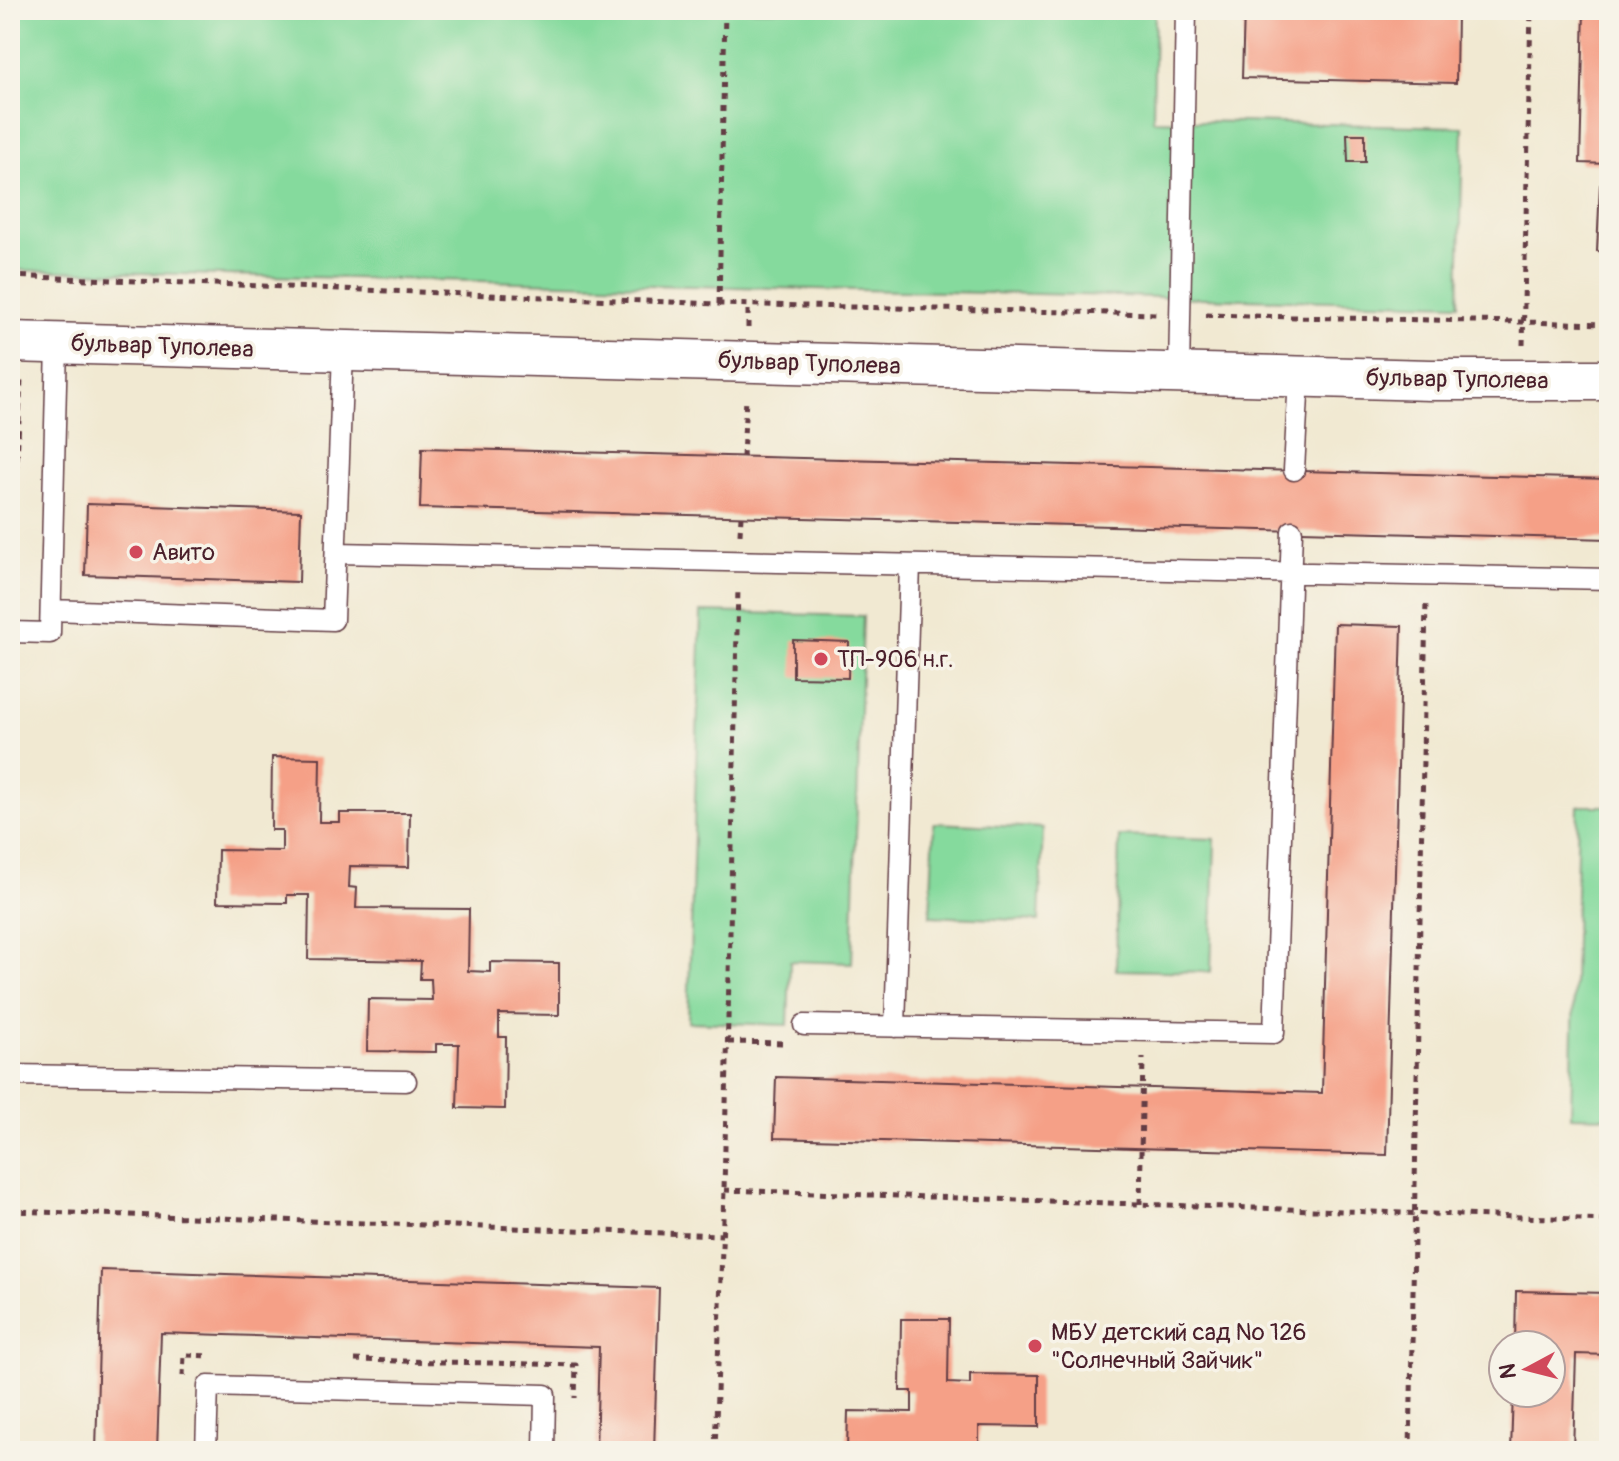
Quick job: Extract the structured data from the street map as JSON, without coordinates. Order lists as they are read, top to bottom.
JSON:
{
  "streets": {
    "street": ["бульвар Туполева"]
  },
  "places": ["Авито", "ТП-906 н.г.", "МБУ детский сад № 126 \"Cолнечный Зайчик\""],
  "north": "left"
}
